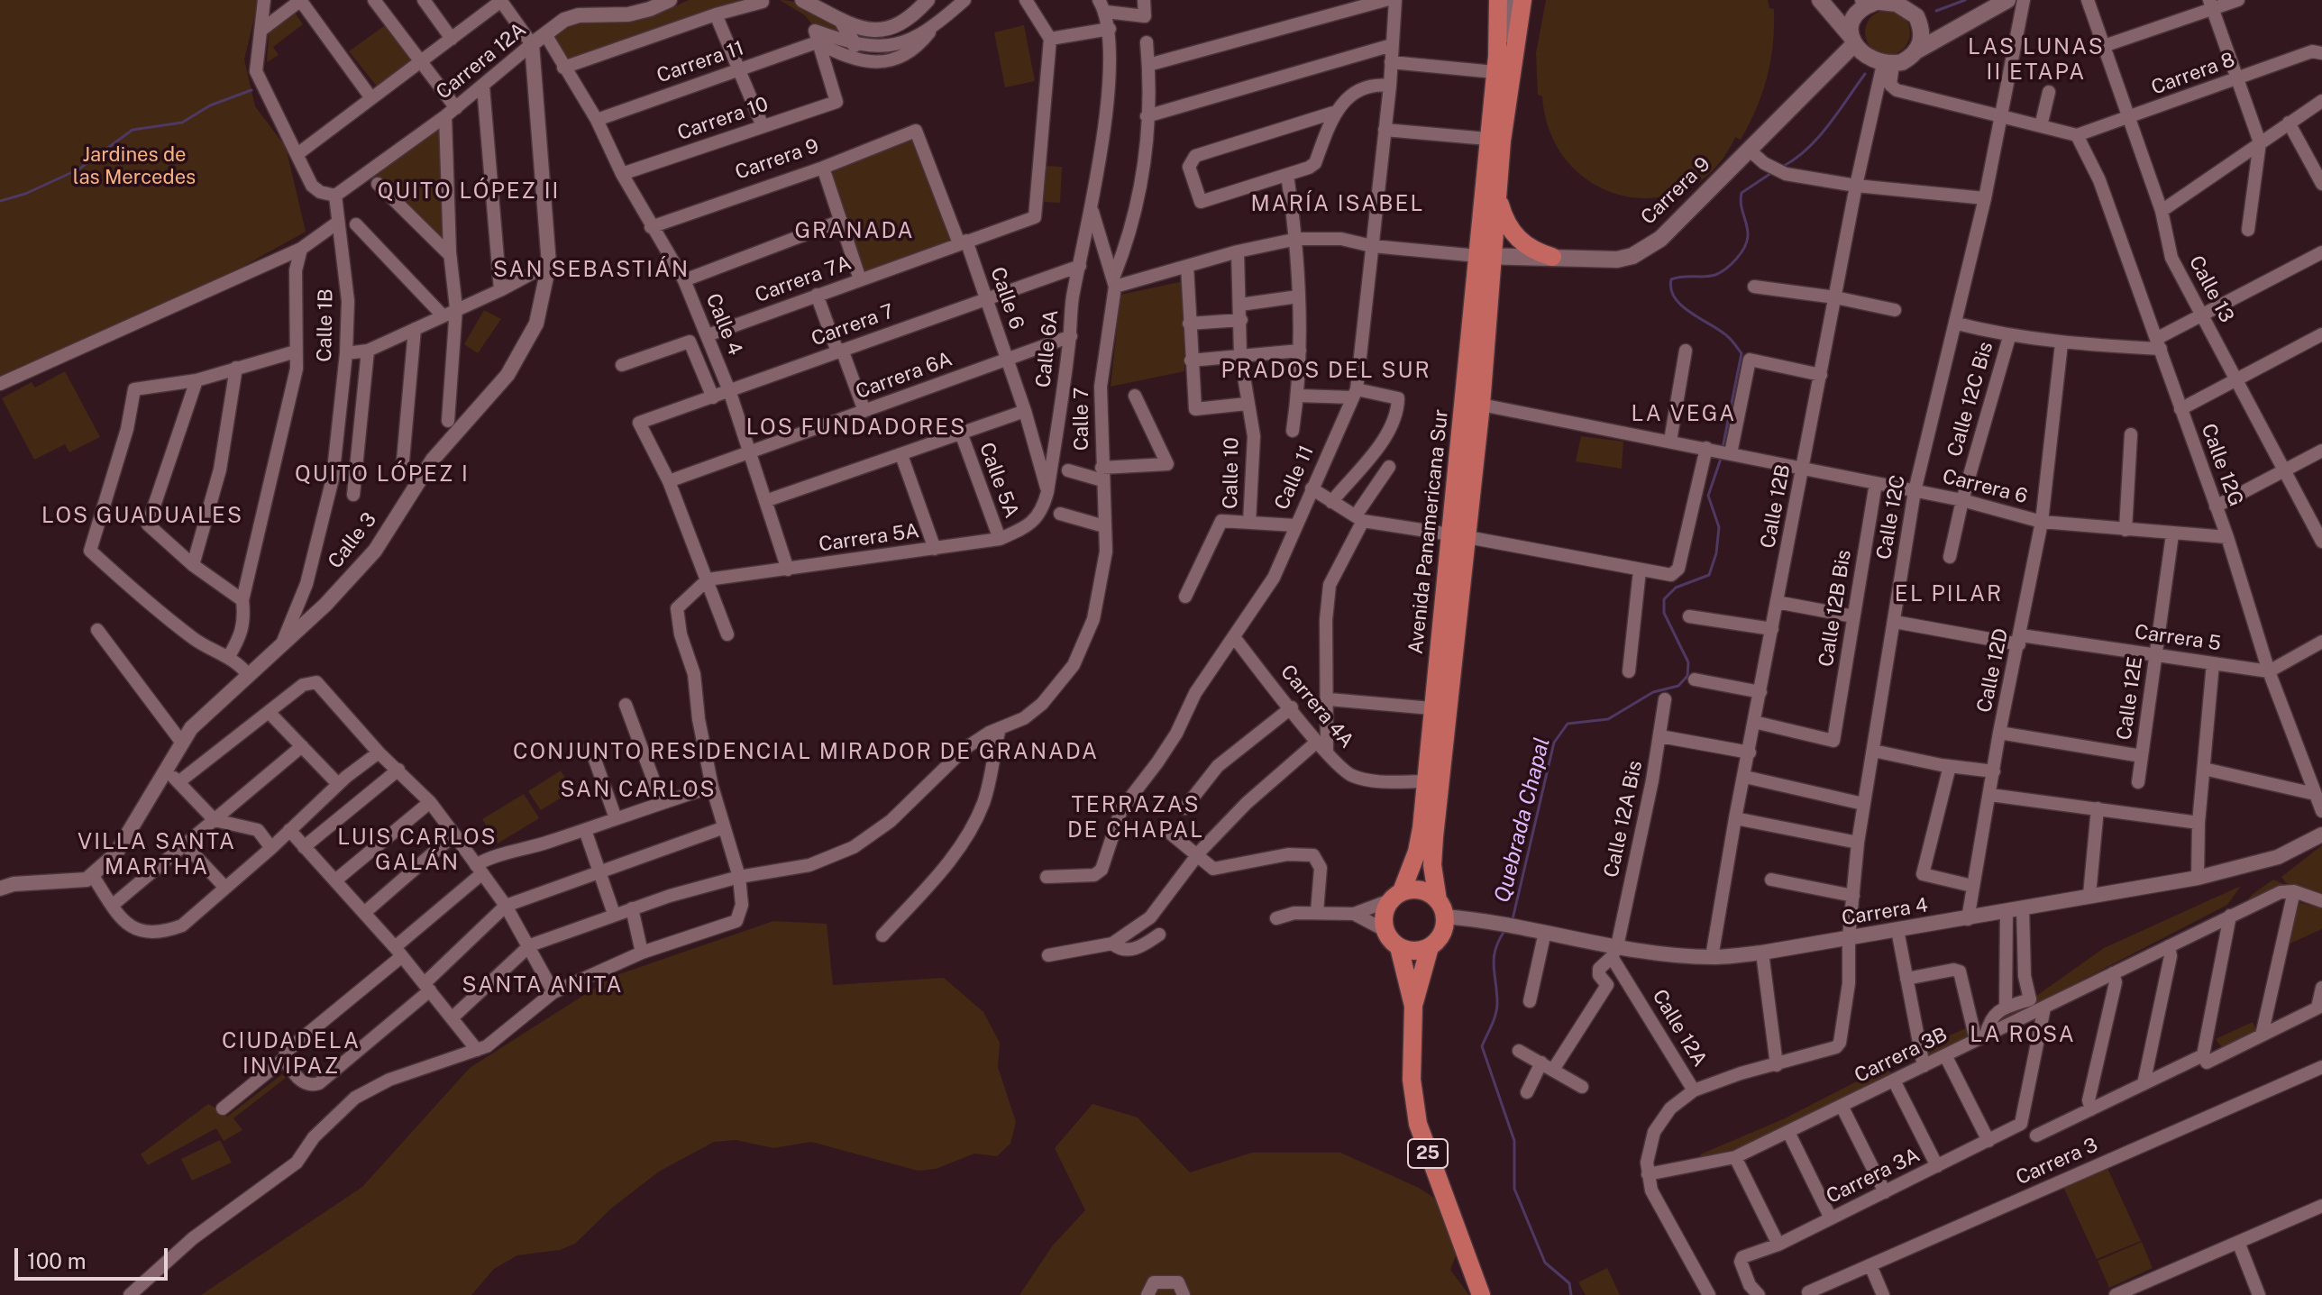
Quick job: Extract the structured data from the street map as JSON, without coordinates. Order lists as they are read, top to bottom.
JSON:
{
  "streets": {
    "main road": ["Carrera 9", "Avenida Panamericana Sur", "25"],
    "street": [
      "Carrera 12A",
      "Carrera 11",
      "Carrera 8",
      "Carrera 10",
      "Carrera 7A",
      "Calle 13",
      "Calle 6",
      "Calle 4",
      "Calle 1B",
      "Carrera 7",
      "Calle 6A",
      "Carrera 6A",
      "Calle 12C Bis",
      "Calle 7",
      "Calle 12G",
      "Calle 10",
      "Calle 11",
      "Calle 5A",
      "Carrera 6",
      "Calle 12B",
      "Calle 12C",
      "Carrera 5A",
      "Calle 3",
      "Calle 12B Bis",
      "Carrera 5",
      "Calle 12D",
      "Calle 12E",
      "Carrera 4A",
      "Calle 12A Bis",
      "Carrera 4",
      "Calle 12A",
      "Carrera 3B",
      "Carrera 3",
      "Carrera 3A"
    ]
  },
  "crossings": [
    ["Carrera 12A", "Calle 4"],
    ["Carrera 12A", "Calle 1B"],
    ["Carrera 12A", "Calle 3"],
    ["Carrera 11", "Carrera 10"],
    ["Carrera 11", "Calle 4"],
    ["Carrera 8", "Calle 13"],
    ["Carrera 8", "Calle 12G"],
    ["Carrera 10", "Calle 4"],
    ["Carrera 9", "Calle 6"],
    ["Carrera 9", "Calle 4"],
    ["Carrera 9", "Calle 12B"],
    ["Carrera 9", "Avenida Panamericana Sur"],
    ["Carrera 7A", "Calle 6"],
    ["Carrera 7A", "Calle 4"],
    ["Calle 6", "Carrera 7"],
    ["Calle 6", "Calle 6A"],
    ["Calle 6", "Carrera 6A"],
    ["Calle 6", "Carrera 5A"],
    ["Calle 4", "Carrera 7"],
    ["Calle 4", "Carrera 6A"],
    ["Calle 4", "Carrera 5A"],
    ["Calle 1B", "Calle 3"],
    ["Carrera 7", "Calle 6A"],
    ["Carrera 7", "Carrera 6A"],
    ["Calle 6A", "Carrera 6A"],
    ["Calle 6A", "Carrera 5A"],
    ["Calle 12C Bis", "Carrera 6"],
    ["Calle 12G", "Carrera 6"],
    ["Calle 12G", "Carrera 5"],
    ["Calle 11", "Carrera 4A"],
    ["Calle 5A", "Carrera 5A"],
    ["Carrera 6", "Calle 12B"],
    ["Carrera 6", "Calle 12C"],
    ["Carrera 6", "Avenida Panamericana Sur"],
    ["Carrera 6", "Calle 12B Bis"],
    ["Carrera 6", "Calle 12D"],
    ["Carrera 6", "Calle 12E"],
    ["Calle 12B", "Calle 12B Bis"],
    ["Calle 12B", "Carrera 4"],
    ["Calle 12C", "Carrera 5"],
    ["Calle 12C", "Carrera 4"],
    ["Avenida Panamericana Sur", "Carrera 4A"],
    ["Avenida Panamericana Sur", "Carrera 4"],
    ["Avenida Panamericana Sur", "25"],
    ["Carrera 5", "Calle 12D"],
    ["Carrera 5", "Calle 12E"],
    ["Calle 12D", "Carrera 4"],
    ["Calle 12A Bis", "Carrera 4"],
    ["Calle 12A Bis", "Calle 12A"],
    ["Carrera 4", "Calle 12A"],
    ["Carrera 4", "25"],
    ["Calle 12A", "Carrera 3B"],
    ["Carrera 3B", "Carrera 3A"]
  ],
  "districts": [
    "LAS LUNAS II ETAPA",
    "QUITO LÓPEZ II",
    "MARÍA ISABEL",
    "GRANADA",
    "SAN SEBASTIÁN",
    "PRADOS DEL SUR",
    "LA VEGA",
    "LOS FUNDADORES",
    "QUITO LÓPEZ I",
    "LOS GUADUALES",
    "EL PILAR",
    "CONJUNTO RESIDENCIAL MIRADOR DE GRANADA",
    "SAN CARLOS",
    "TERRAZAS DE CHAPAL",
    "LUIS CARLOS GALÁN",
    "VILLA SANTA MARTHA",
    "SANTA ANITA",
    "LA ROSA",
    "CIUDADELA INVIPAZ"
  ],
  "water": ["Quebrada Chapal"],
  "parks": ["Jardines de las Mercedes"],
  "scale_bar": "100 m"
}
